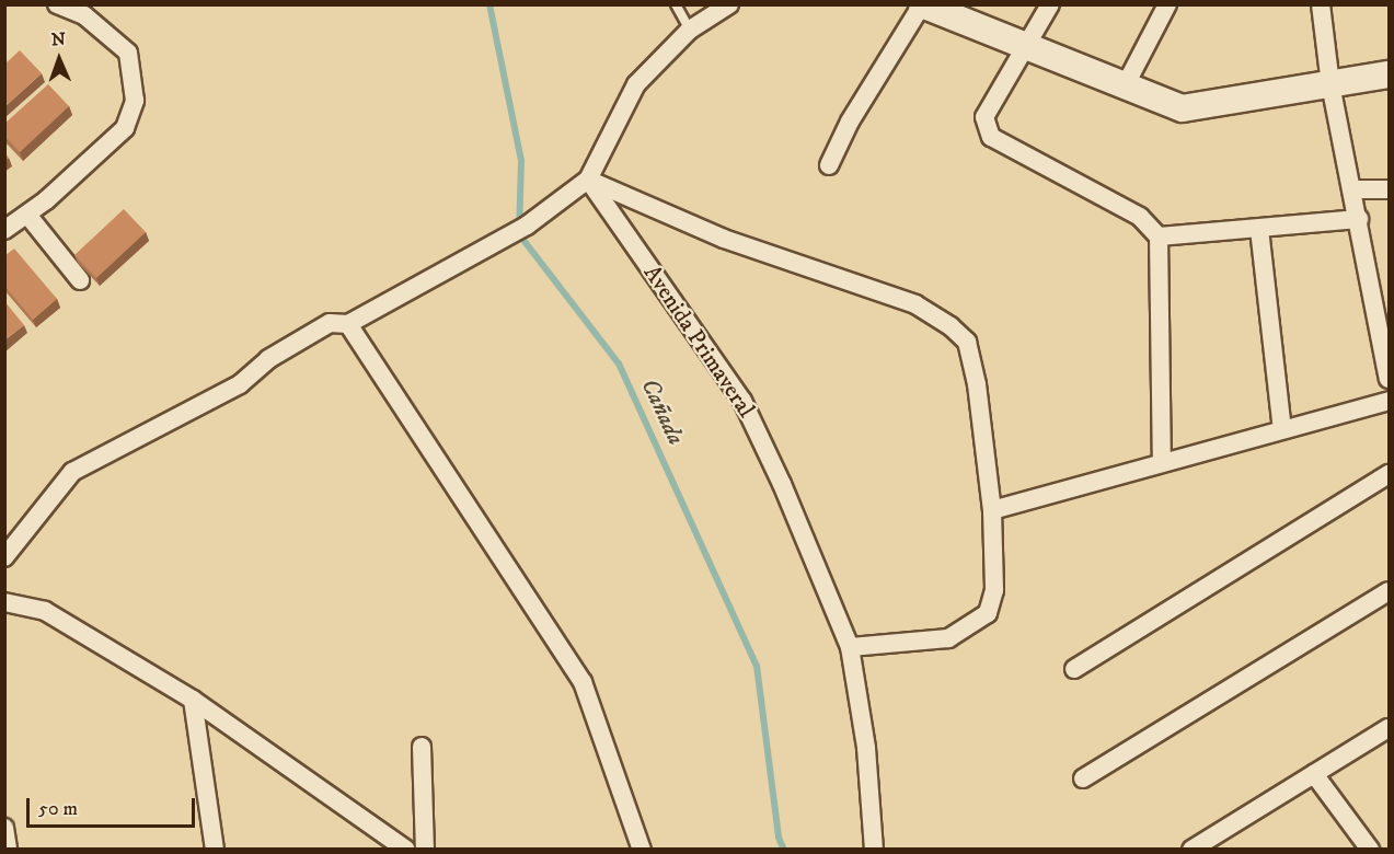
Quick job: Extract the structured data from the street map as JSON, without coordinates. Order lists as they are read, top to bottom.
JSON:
{
  "streets": {
    "street": ["Avenida Primaveral"]
  },
  "water": ["Cañada"],
  "scale_bar": "50 m",
  "north": "top"
}
